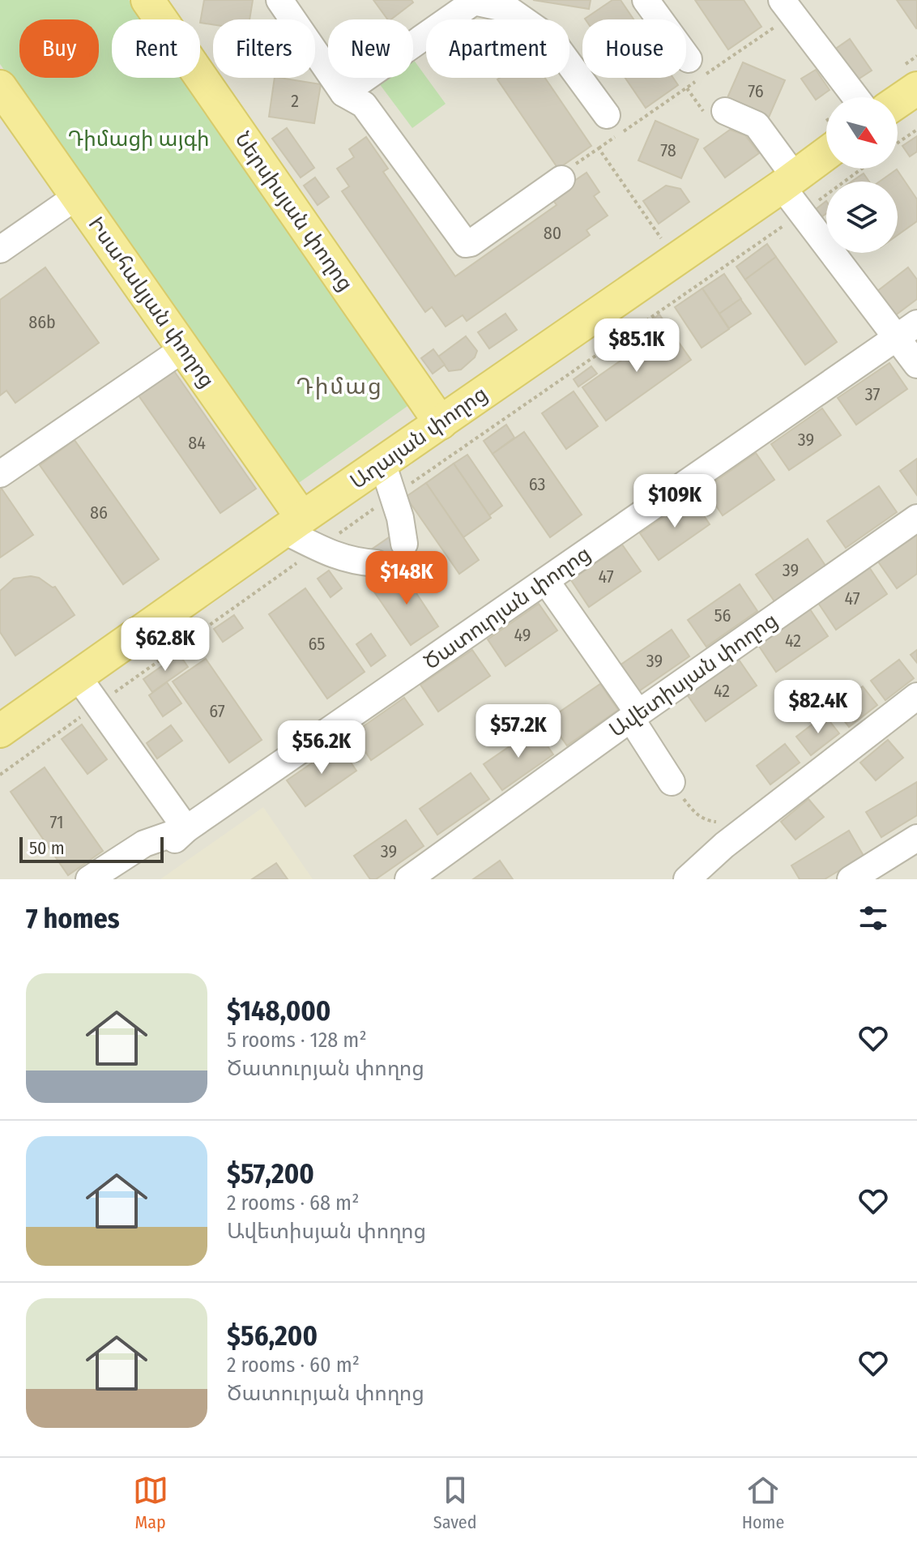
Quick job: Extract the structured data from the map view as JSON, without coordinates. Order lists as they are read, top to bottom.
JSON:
{
  "streets": {
    "main road": ["Ներսիսյան փողոց", "Իսահակյան փողոց", "Աղայան փողոց"],
    "street": ["Ծատուրյան փողոց", "Ավետիսյան փողոց"]
  },
  "crossings": [
    ["Ներսիսյան փողոց", "Աղայան փողոց"],
    ["Իսահակյան փողոց", "Աղայան փողոց"]
  ],
  "districts": ["Դիմաց"],
  "parks": ["Դիմացի այգի"],
  "house_numbers": [
    "76",
    "2",
    "78",
    "80",
    "86b",
    "37",
    "39",
    "84",
    "63",
    "86",
    "39",
    "47",
    "47",
    "56",
    "49",
    "42",
    "65",
    "39",
    "42",
    "67",
    "71",
    "39"
  ],
  "scale_bar": "50 m",
  "north": "bottom right",
  "page": {
    "chip": [
      "Buy",
      "Rent",
      "Filters",
      "New",
      "Apartment",
      "House"
    ],
    "price": [
      "$85.1K",
      "$109K",
      "$148K",
      "$62.8K",
      "$82.4K",
      "$57.2K",
      "$56.2K"
    ],
    "scale": "50 m",
    "heading": "7 homes",
    "list": [
      {
        "name": "$148,000",
        "note": "5 rooms · 128 m² · Ծատուրյան փողոց"
      },
      {
        "name": "$57,200",
        "note": "2 rooms · 68 m² · Ավետիսյան փողոց"
      },
      {
        "name": "$56,200",
        "note": "2 rooms · 60 m² · Ծատուրյան փողոց"
      }
    ],
    "tabs": ["Map", "Saved", "Home"]
  }
}
